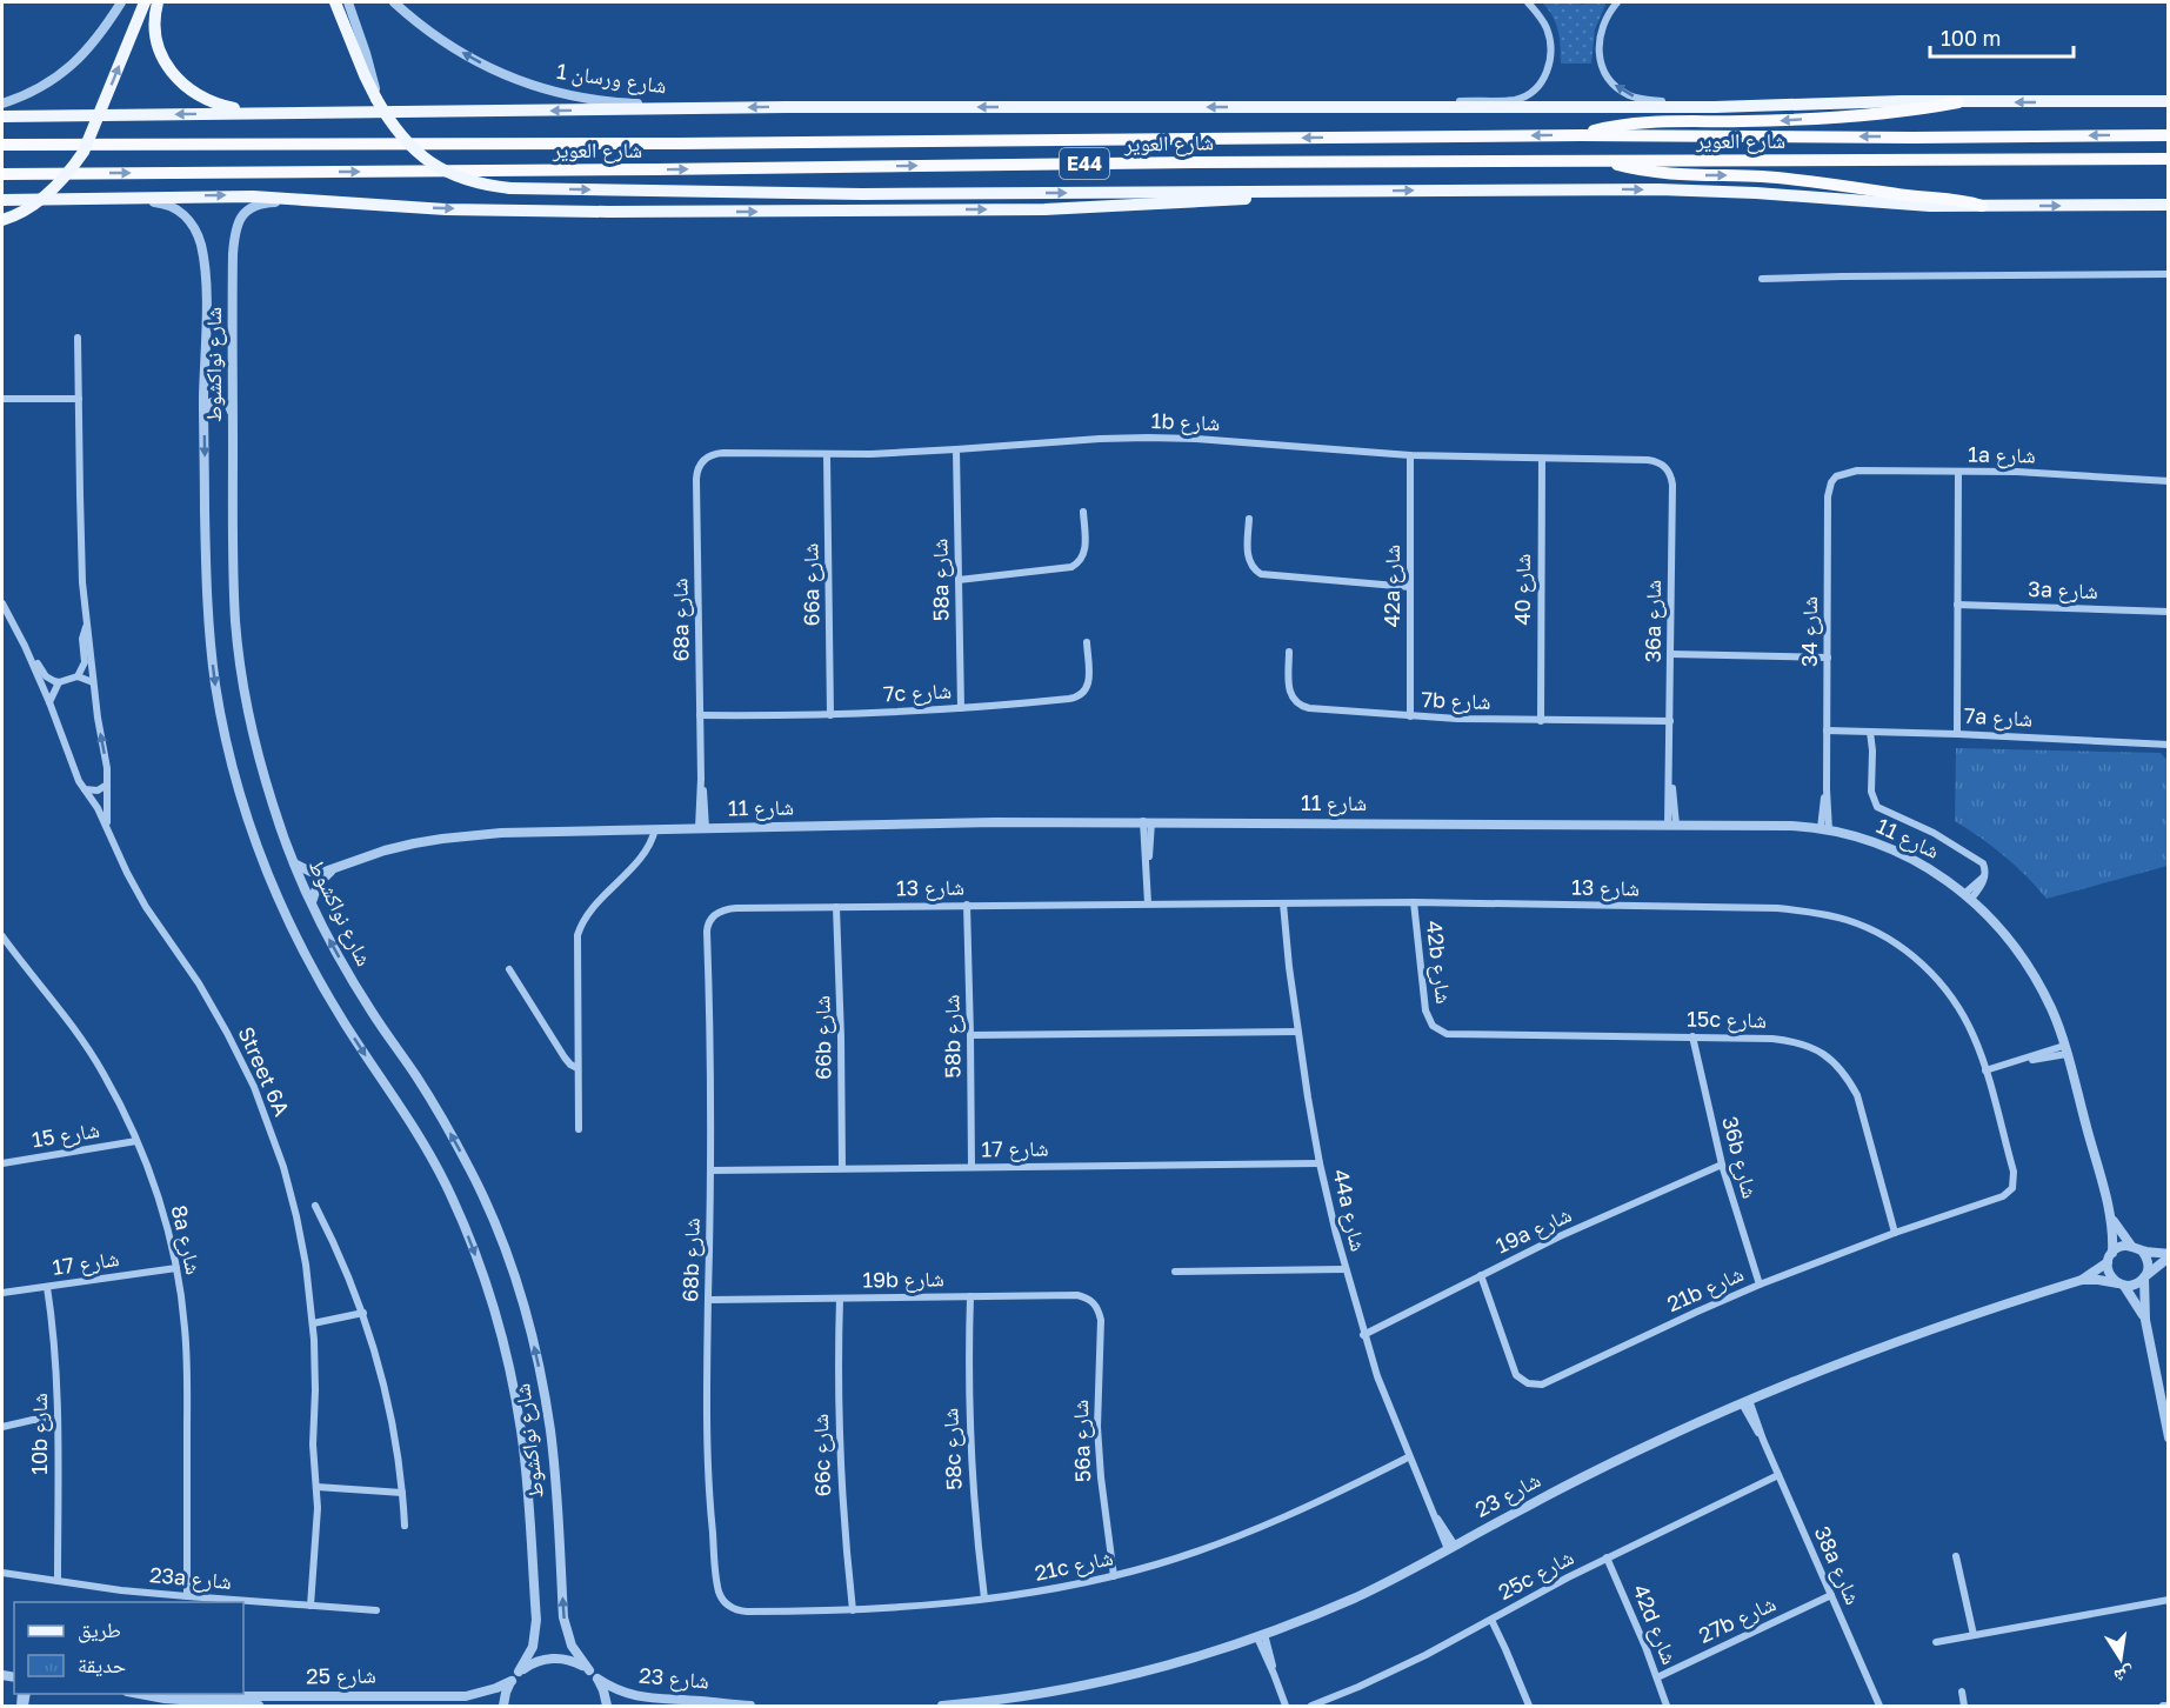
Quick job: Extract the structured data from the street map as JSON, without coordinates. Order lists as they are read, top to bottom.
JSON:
{
  "streets": {
    "highway": ["شارع العوير", "E44"],
    "street": [
      "شارع ورسان 1",
      "شارع نواكشوط",
      "1b شارع",
      "1a شارع",
      "58a شارع",
      "66a شارع",
      "42a شارع",
      "شارع 40",
      "3a شارع",
      "68a شارع",
      "36a شارع",
      "شارع 34",
      "7c شارع",
      "7b شارع",
      "7a شارع",
      "شارع 11",
      "شارع 13",
      "42b شارع",
      "15c شارع",
      "58b شارع",
      "66b شارع",
      "Street 6A",
      "شارع 15",
      "شارع 17",
      "36b شارع",
      "44a شارع",
      "19a شارع",
      "8a شارع",
      "68b شارع",
      "19b شارع",
      "21b شارع",
      "10b شارع",
      "56a شارع",
      "58c شارع",
      "66c شارع",
      "شارع 23",
      "21c شارع",
      "38a شارع",
      "25c شارع",
      "23a شارع",
      "27b شارع",
      "42d شارع",
      "شارع 25"
    ]
  },
  "crossings": [
    ["شارع نواكشوط", "شارع 25"],
    ["1b شارع", "58a شارع"],
    ["1b شارع", "66a شارع"],
    ["1b شارع", "42a شارع"],
    ["1b شارع", "شارع 40"],
    ["1b شارع", "68a شارع"],
    ["1b شارع", "36a شارع"],
    ["1a شارع", "شارع 34"],
    ["58a شارع", "7c شارع"],
    ["66a شارع", "7c شارع"],
    ["42a شارع", "7b شارع"],
    ["شارع 40", "7b شارع"],
    ["68a شارع", "7c شارع"],
    ["68a شارع", "شارع 11"],
    ["36a شارع", "7b شارع"],
    ["36a شارع", "شارع 11"],
    ["شارع 34", "7a شارع"],
    ["شارع 34", "شارع 11"],
    ["شارع 11", "شارع 23"],
    ["شارع 13", "42b شارع"],
    ["شارع 13", "58b شارع"],
    ["شارع 13", "66b شارع"],
    ["شارع 13", "44a شارع"],
    ["شارع 13", "68b شارع"],
    ["شارع 13", "21b شارع"],
    ["42b شارع", "15c شارع"],
    ["15c شارع", "36b شارع"],
    ["15c شارع", "21b شارع"],
    ["58b شارع", "شارع 17"],
    ["66b شارع", "شارع 17"],
    ["Street 6A", "23a شارع"],
    ["شارع 15", "8a شارع"],
    ["شارع 17", "44a شارع"],
    ["شارع 17", "8a شارع"],
    ["شارع 17", "68b شارع"],
    ["شارع 17", "10b شارع"],
    ["36b شارع", "19a شارع"],
    ["36b شارع", "21b شارع"],
    ["44a شارع", "19a شارع"],
    ["44a شارع", "شارع 23"],
    ["44a شارع", "21c شارع"],
    ["19a شارع", "21b شارع"],
    ["8a شارع", "23a شارع"],
    ["68b شارع", "19b شارع"],
    ["68b شارع", "21c شارع"],
    ["19b شارع", "56a شارع"],
    ["19b شارع", "58c شارع"],
    ["19b شارع", "66c شارع"],
    ["10b شارع", "23a شارع"],
    ["56a شارع", "21c شارع"],
    ["58c شارع", "21c شارع"],
    ["66c شارع", "21c شارع"],
    ["شارع 23", "38a شارع"],
    ["38a شارع", "25c شارع"],
    ["38a شارع", "27b شارع"],
    ["25c شارع", "42d شارع"],
    ["27b شارع", "42d شارع"]
  ],
  "one_way": ["شارع ورسان 1"],
  "legend": ["طريق", "حديقة"],
  "scale_bar": "100 m",
  "north": "bottom"
}
